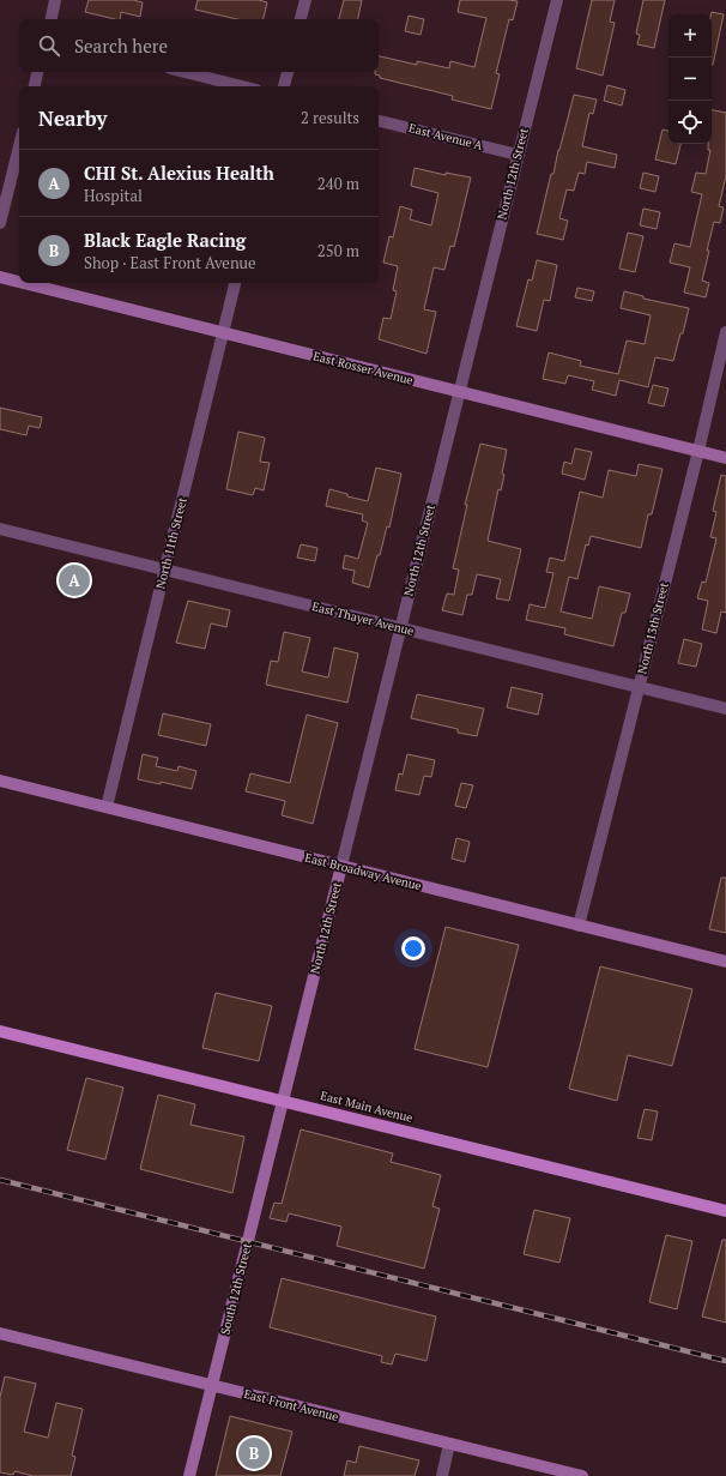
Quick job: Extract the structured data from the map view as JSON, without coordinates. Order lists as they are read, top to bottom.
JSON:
{
  "streets": {
    "main road": ["East Main Avenue"],
    "street": [
      "East Avenue A",
      "North 12th Street",
      "East Rosser Avenue",
      "North 11th Street",
      "East Thayer Avenue",
      "North 13th Street",
      "East Broadway Avenue",
      "South 12th Street",
      "East Front Avenue"
    ]
  },
  "crossings": [
    ["East Avenue A", "North 12th Street"],
    ["North 12th Street", "East Rosser Avenue"],
    ["North 12th Street", "East Thayer Avenue"],
    ["North 12th Street", "East Broadway Avenue"],
    ["North 12th Street", "East Main Avenue"],
    ["North 12th Street", "South 12th Street"],
    ["East Rosser Avenue", "North 11th Street"],
    ["East Rosser Avenue", "North 13th Street"],
    ["North 11th Street", "East Thayer Avenue"],
    ["North 11th Street", "East Broadway Avenue"],
    ["East Thayer Avenue", "North 13th Street"],
    ["North 13th Street", "East Broadway Avenue"],
    ["East Main Avenue", "South 12th Street"],
    ["South 12th Street", "East Front Avenue"]
  ],
  "page": {
    "map_buttons": ["+", "−"],
    "search": "Search here",
    "heading": ["Nearby", "2 results"],
    "list": [
      {
        "mark": "A",
        "name": "CHI St. Alexius Health",
        "note": "Hospital",
        "value": "240 m"
      },
      {
        "mark": "B",
        "name": "Black Eagle Racing",
        "note": "Shop · East Front Avenue",
        "value": "250 m"
      }
    ],
    "pins": ["A", "B"]
  }
}
